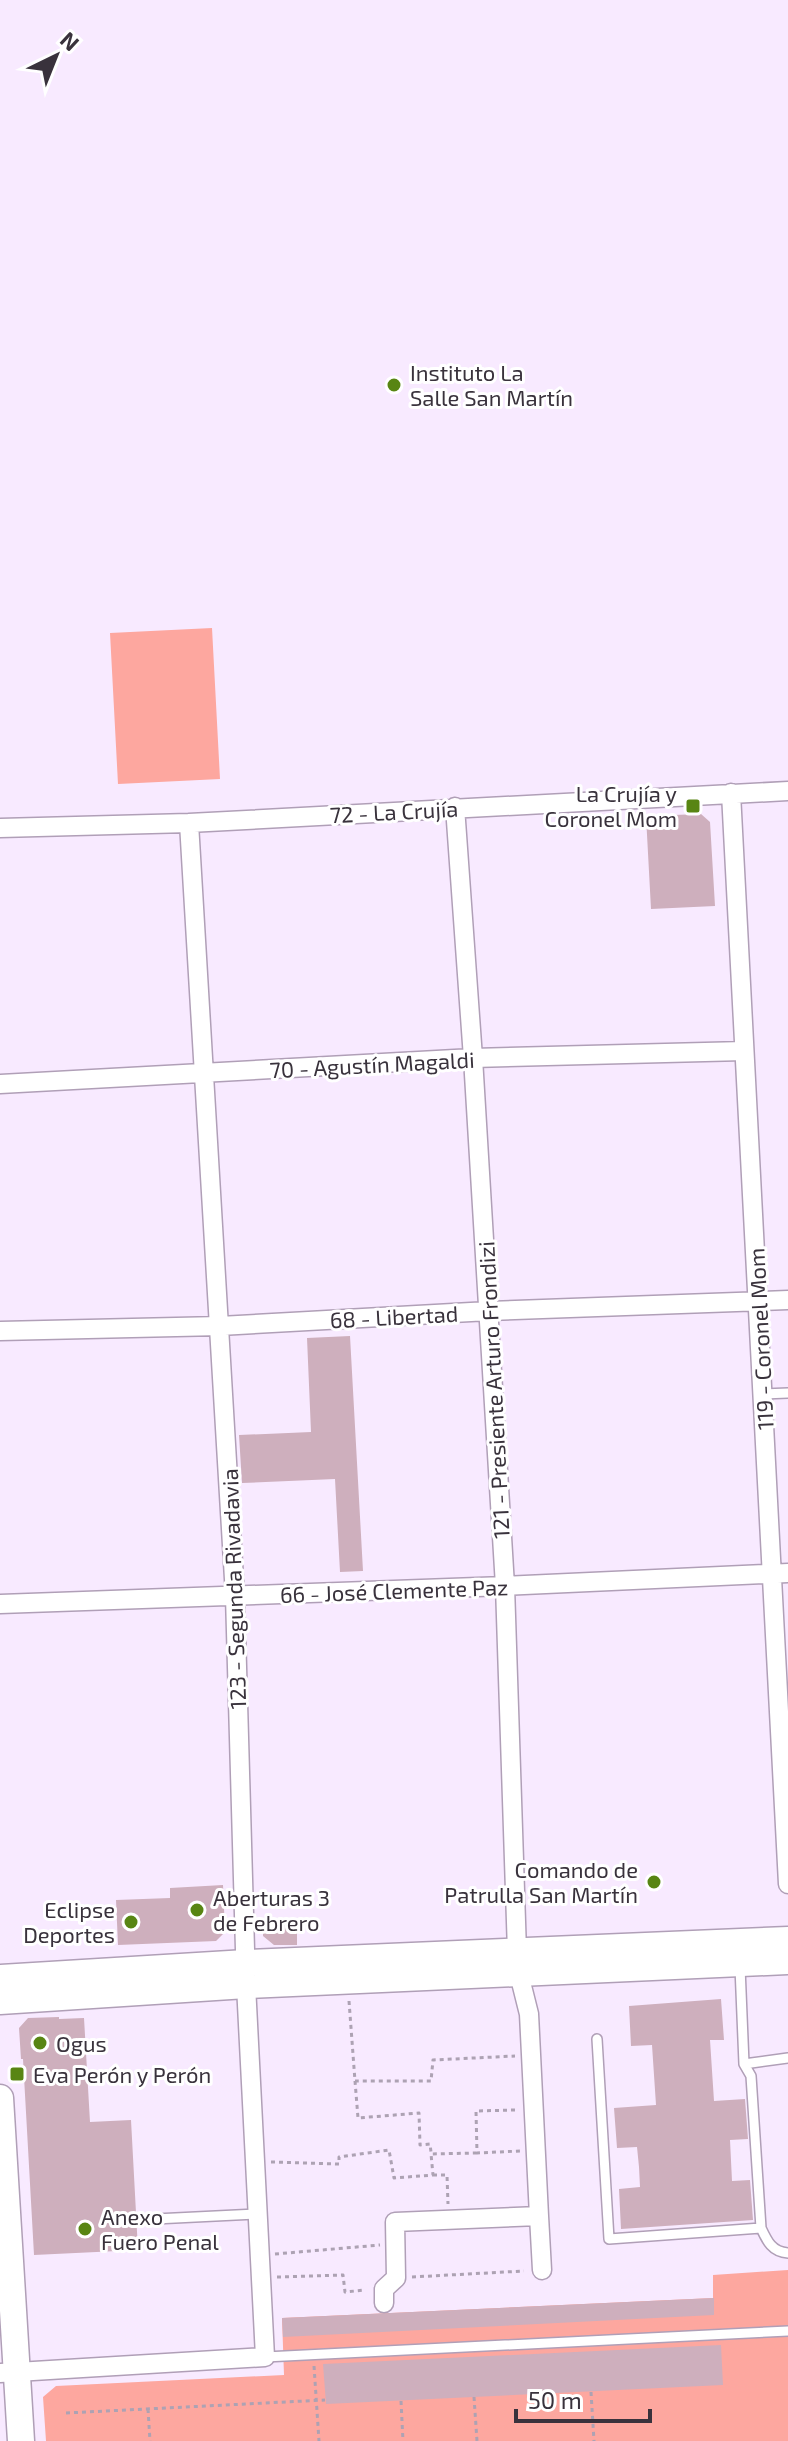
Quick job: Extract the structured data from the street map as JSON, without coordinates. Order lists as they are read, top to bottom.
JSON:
{
  "streets": {
    "street": [
      "72 - La Crujía",
      "70 - Agustín Magaldi",
      "68 - Libertad",
      "119 - Coronel Mom",
      "121 - Presiente Arturo Frondizi",
      "123 - Segunda Rivadavia",
      "66 - José Clemente Paz"
    ]
  },
  "crossings": [
    ["72 - La Crujía", "119 - Coronel Mom"],
    ["72 - La Crujía", "121 - Presiente Arturo Frondizi"],
    ["72 - La Crujía", "123 - Segunda Rivadavia"],
    ["70 - Agustín Magaldi", "119 - Coronel Mom"],
    ["70 - Agustín Magaldi", "121 - Presiente Arturo Frondizi"],
    ["70 - Agustín Magaldi", "123 - Segunda Rivadavia"],
    ["68 - Libertad", "119 - Coronel Mom"],
    ["68 - Libertad", "121 - Presiente Arturo Frondizi"],
    ["68 - Libertad", "123 - Segunda Rivadavia"],
    ["119 - Coronel Mom", "66 - José Clemente Paz"],
    ["121 - Presiente Arturo Frondizi", "66 - José Clemente Paz"],
    ["123 - Segunda Rivadavia", "66 - José Clemente Paz"]
  ],
  "places": {
    "other": [
      "Instituto La Salle San Martín",
      "Comando de Patrulla San Martín",
      "Aberturas 3 de Febrero",
      "Eclipse Deportes",
      "Ogus",
      "Anexo Fuero Penal"
    ],
    "transit": ["La Crujía y Coronel Mom", "Eva Perón y Perón"]
  },
  "scale_bar": "50 m",
  "north": "top right"
}
